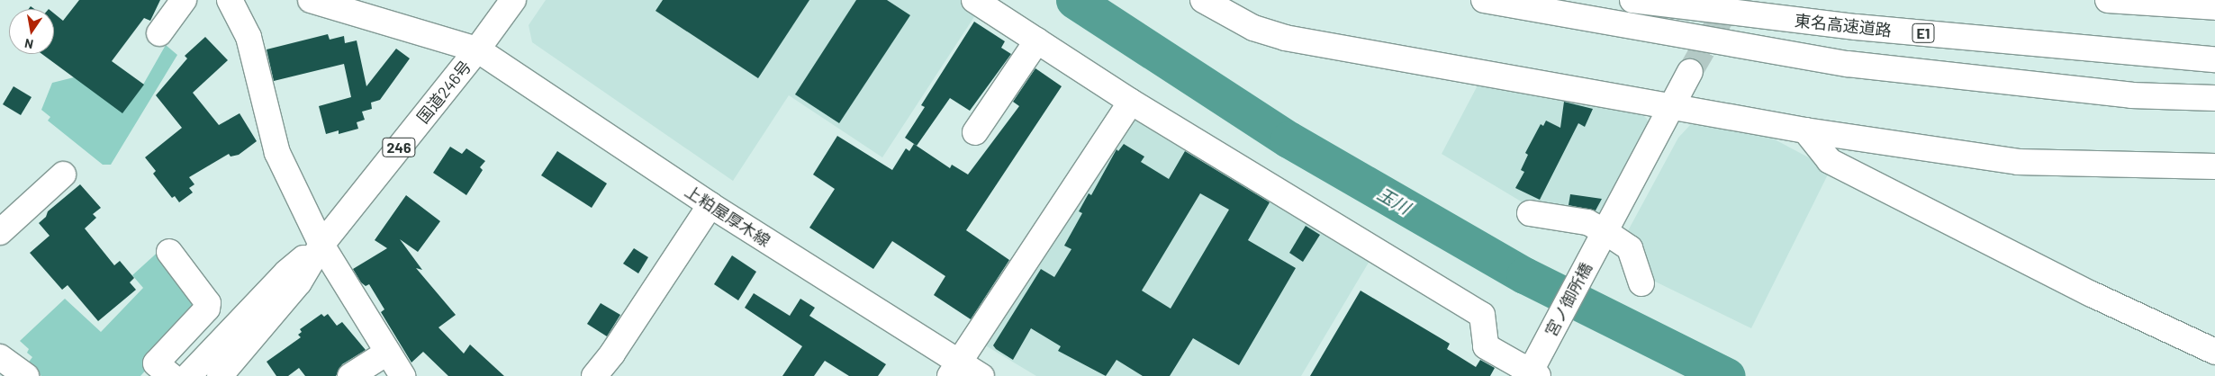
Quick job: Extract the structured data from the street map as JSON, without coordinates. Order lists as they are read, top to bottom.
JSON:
{
  "streets": {
    "main road": [
      "東名高速道路",
      "E1",
      "国道246号",
      "246",
      "上粕屋厚木線",
      "宮ノ御所橋"
    ]
  },
  "crossings": [
    ["国道246号", "上粕屋厚木線"]
  ],
  "water": ["玉川"],
  "north": "bottom"
}
